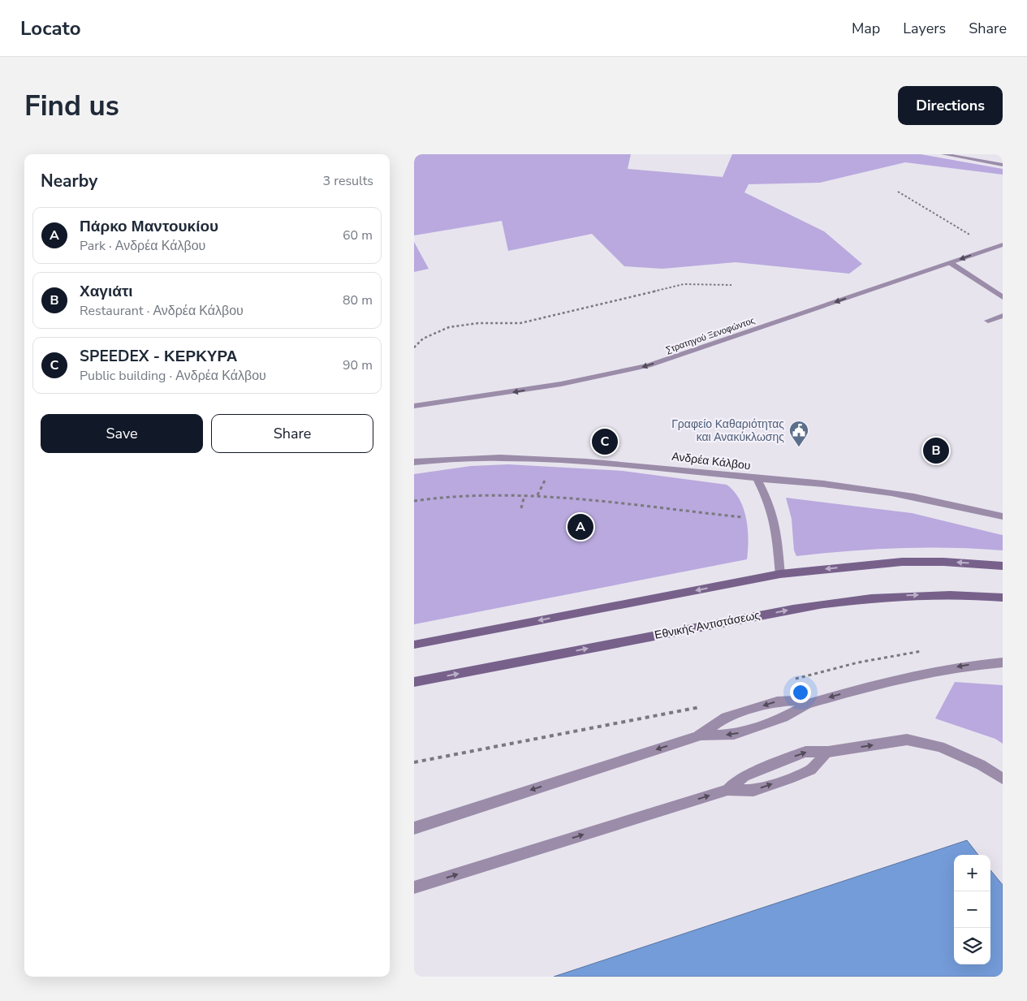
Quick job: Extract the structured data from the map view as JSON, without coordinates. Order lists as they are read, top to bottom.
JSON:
{
  "streets": {
    "main road": ["Εθνικής Αντιστάσεως"],
    "street": ["Στρατηγού Ξενοφώντος", "Ανδρέα Κάλβου"]
  },
  "one_way": ["Στρατηγού Ξενοφώντος"],
  "places": {
    "public building": ["Γραφείο Καθαριότητας και Ανακύκλωσης"]
  },
  "page": {
    "header": "Locato",
    "nav": ["Map", "Layers", "Share"],
    "buttons": [
      "Directions",
      ["Save", "Share"]
    ],
    "title": "Find us",
    "heading": ["Nearby", "3 results"],
    "list": [
      {
        "mark": "A",
        "name": "Πάρκο Μαντουκίου",
        "note": "Park · Ανδρέα Κάλβου",
        "value": "60 m"
      },
      {
        "mark": "B",
        "name": "Χαγιάτι",
        "note": "Restaurant · Ανδρέα Κάλβου",
        "value": "80 m"
      },
      {
        "mark": "C",
        "name": "SPEEDEX - ΚΕΡΚΥΡΑ",
        "note": "Public building · Ανδρέα Κάλβου",
        "value": "90 m"
      }
    ],
    "pins": ["C", "B", "A"],
    "map_buttons": ["+", "−"]
  }
}
